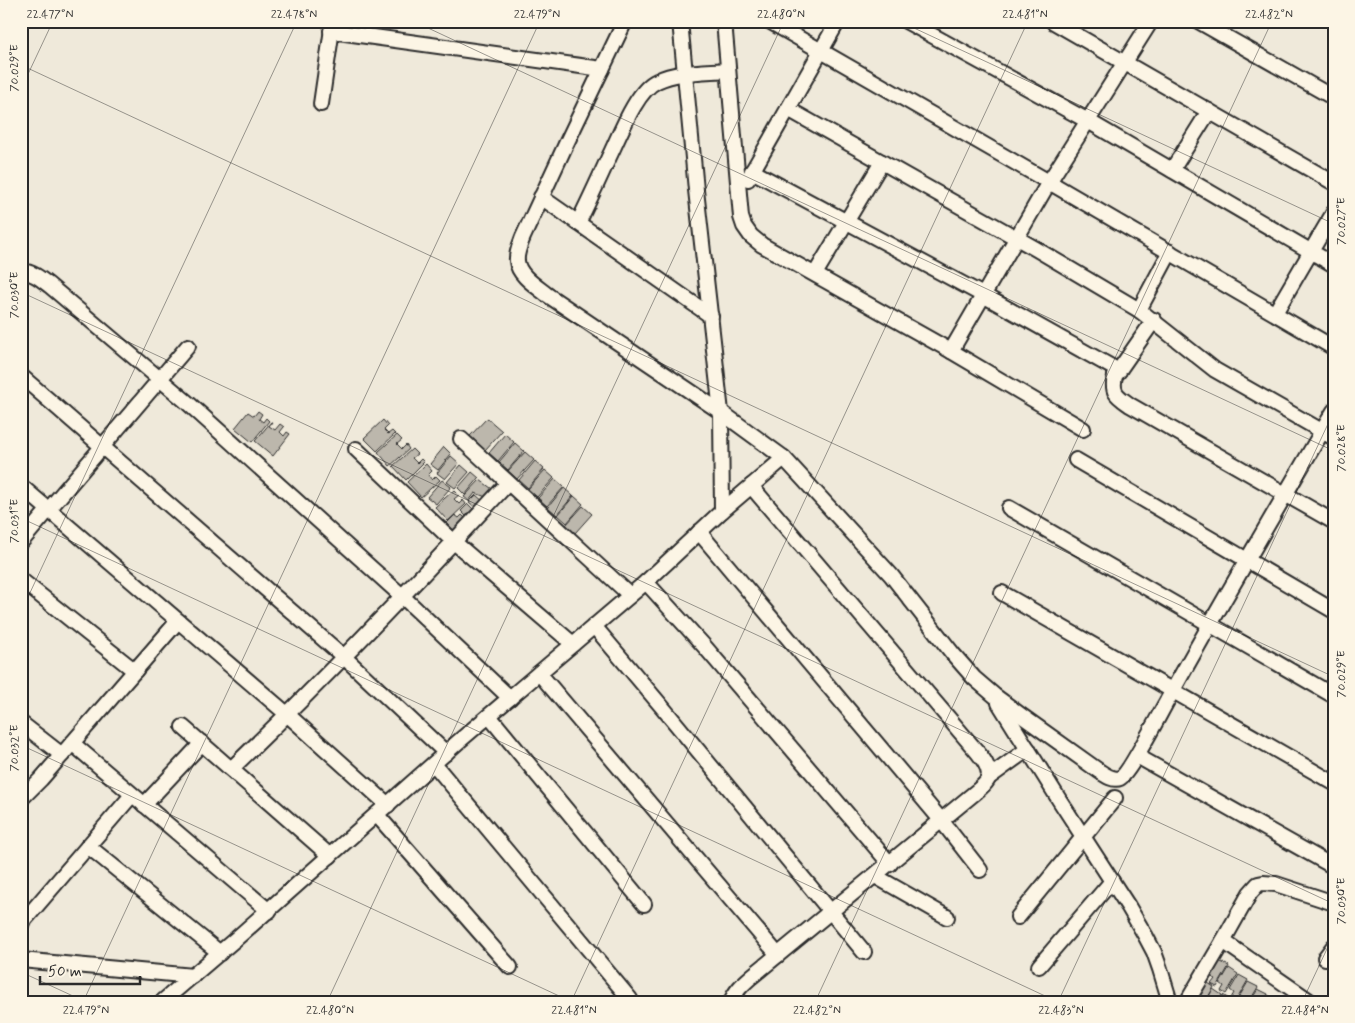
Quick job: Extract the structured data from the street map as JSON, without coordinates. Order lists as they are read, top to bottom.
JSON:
{
  "scale_bar": "50 m",
  "coordinates": [
    "22.477°N",
    "22.478°N",
    "22.479°N",
    "22.480°N",
    "22.481°N",
    "22.482°N",
    "70.029°E",
    "70.027°E",
    "70.030°E",
    "70.028°E",
    "70.031°E",
    "70.032°E",
    "22.483°N",
    "22.484°N"
  ]
}
